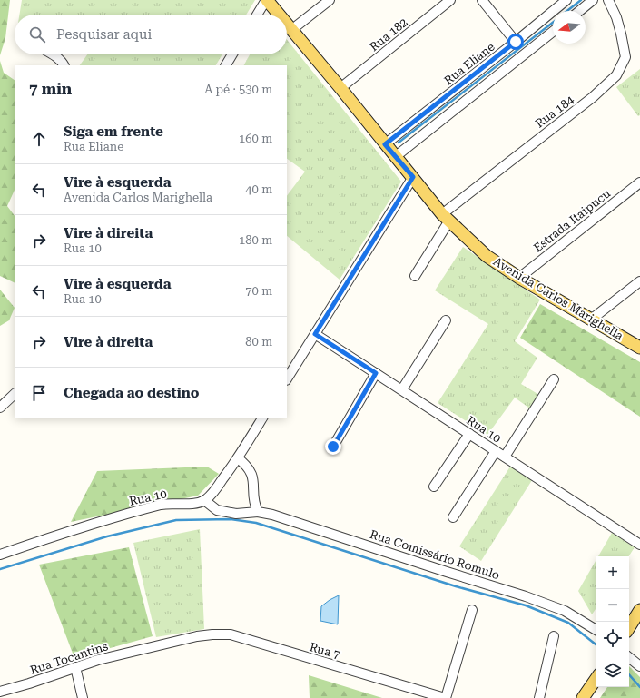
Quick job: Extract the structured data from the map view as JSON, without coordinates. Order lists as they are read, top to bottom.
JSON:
{
  "streets": {
    "main road": ["Avenida Carlos Marighella"],
    "street": [
      "Rua 182",
      "Rua Eliane",
      "Rua 184",
      "Estrada Itaipucu",
      "Rua 10",
      "Rua Comissário Romulo",
      "Rua 7",
      "Rua Tocantins"
    ]
  },
  "crossings": [
    ["Rua 182", "Avenida Carlos Marighella"],
    ["Rua Eliane", "Avenida Carlos Marighella"],
    ["Rua 184", "Avenida Carlos Marighella"],
    ["Estrada Itaipucu", "Avenida Carlos Marighella"],
    ["Rua 10", "Rua Comissário Romulo"],
    ["Rua 7", "Rua Tocantins"]
  ],
  "north": "left",
  "page": {
    "search": "Pesquisar aqui",
    "heading": ["7 min", "A pé · 530 m"],
    "list": [
      ["Siga em frente", "Rua Eliane", "160 m"],
      ["Vire à esquerda", "Avenida Carlos Marighella", "40 m"],
      ["Vire à direita", "Rua 10", "180 m"],
      ["Vire à esquerda", "Rua 10", "70 m"],
      ["Vire à direita", "80 m"],
      "Chegada ao destino"
    ],
    "map_buttons": ["+", "−"]
  }
}
